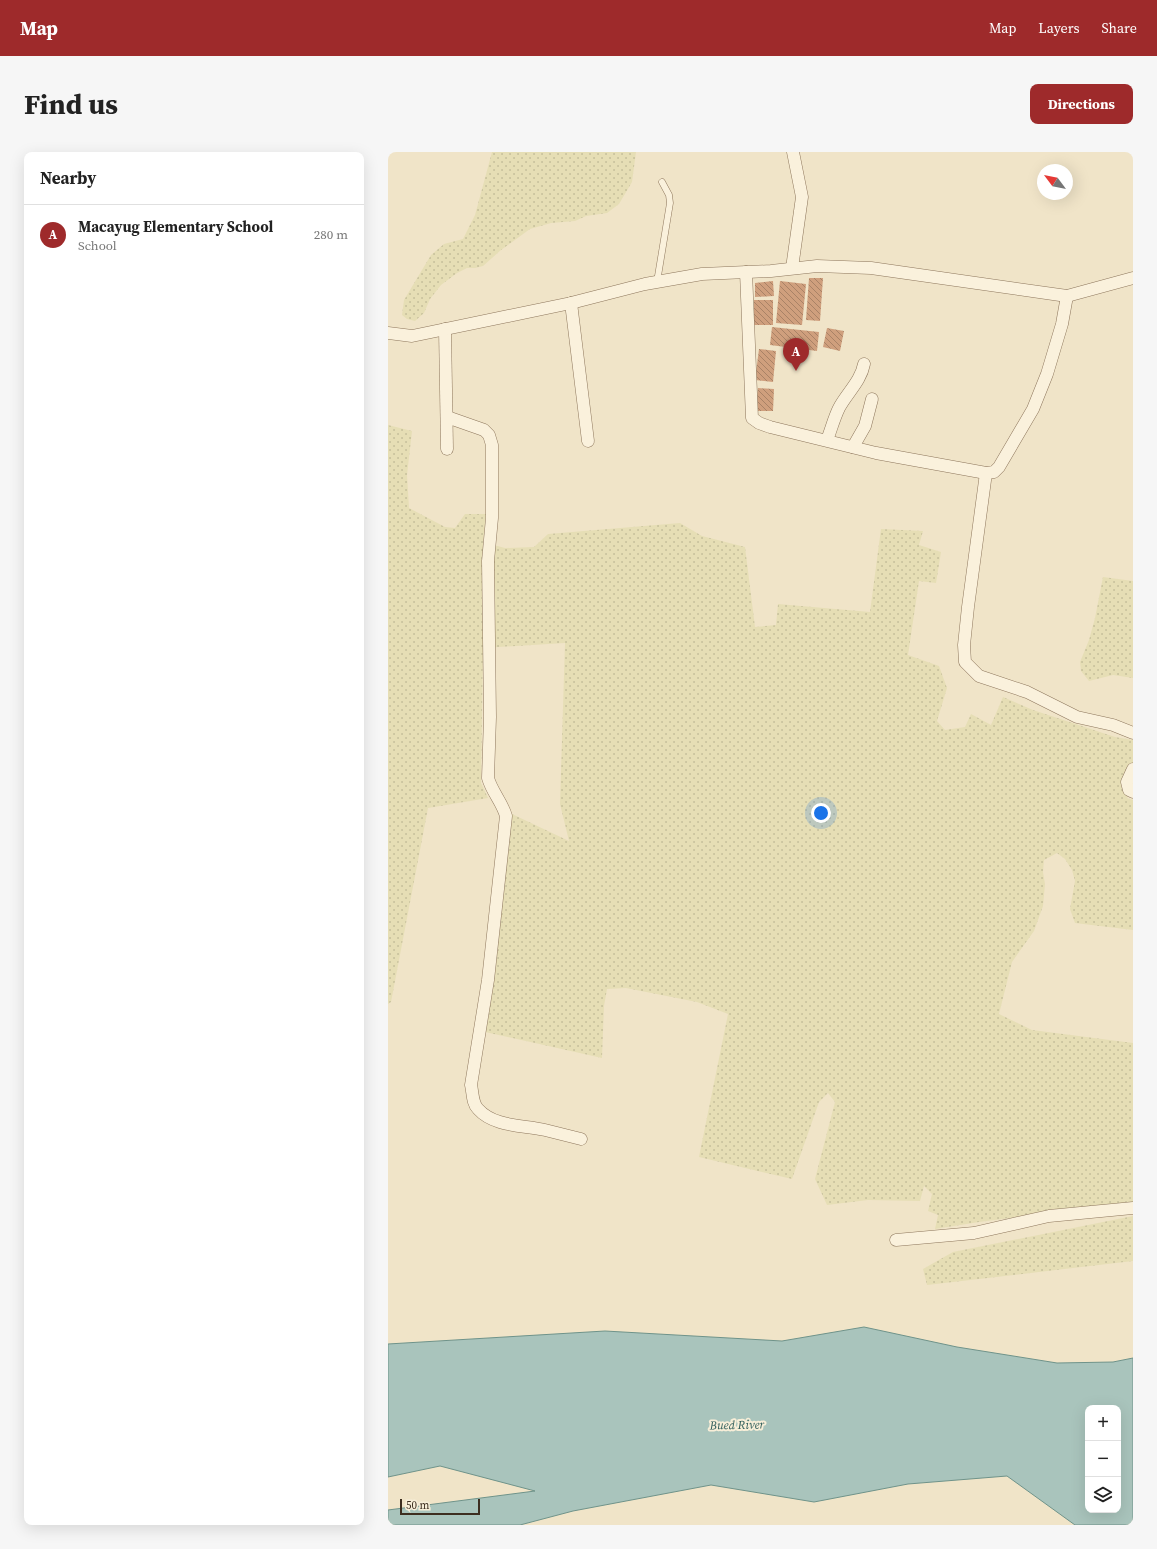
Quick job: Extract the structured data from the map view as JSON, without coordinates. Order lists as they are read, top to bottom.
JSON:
{
  "water": ["Bued River"],
  "scale_bar": "50 m",
  "north": "top left",
  "page": {
    "header": "Map",
    "nav": ["Map", "Layers", "Share"],
    "buttons": "Directions",
    "title": "Find us",
    "heading": "Nearby",
    "list": [
      {
        "mark": "A",
        "name": "Macayug Elementary School",
        "note": "School",
        "value": "280 m"
      }
    ],
    "pins": "A",
    "map_buttons": ["+", "−"],
    "scale": "50 m"
  }
}
